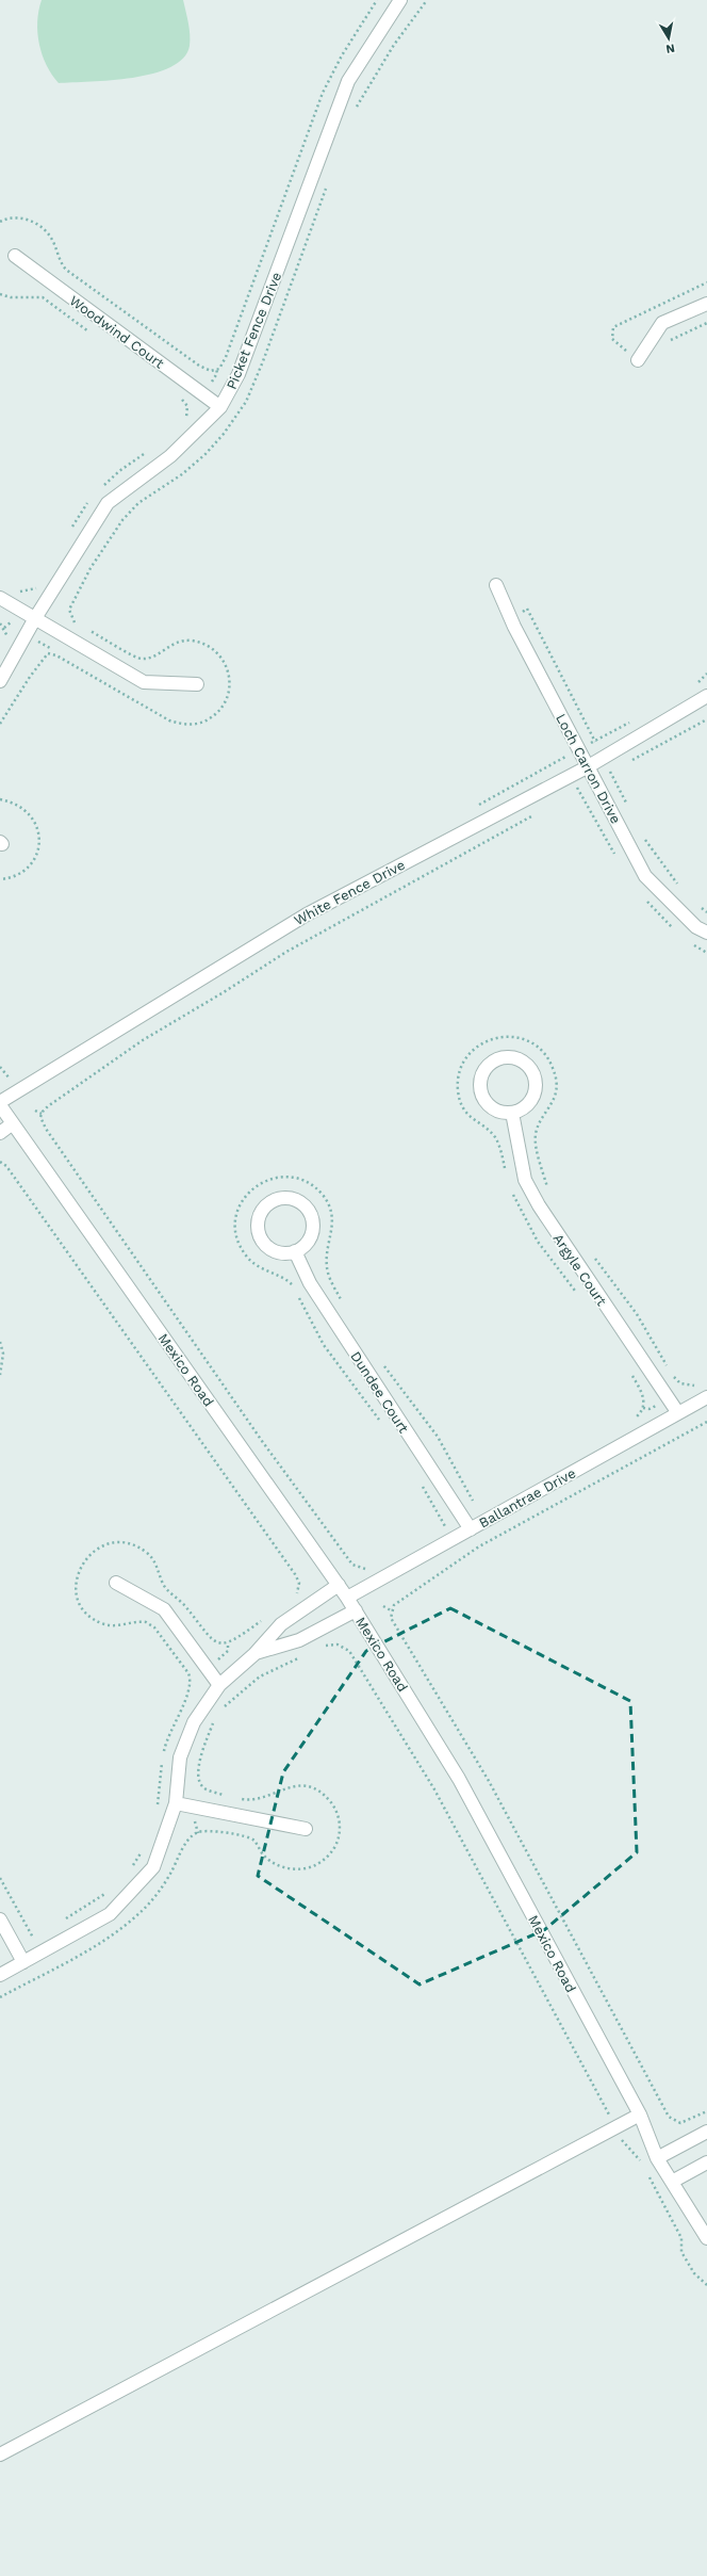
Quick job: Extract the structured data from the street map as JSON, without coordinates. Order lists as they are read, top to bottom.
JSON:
{
  "streets": {
    "street": [
      "Picket Fence Drive",
      "Woodwind Court",
      "Loch Carron Drive",
      "White Fence Drive",
      "Argyle Court",
      "Mexico Road",
      "Dundee Court",
      "Ballantrae Drive"
    ]
  },
  "crossings": [
    ["Picket Fence Drive", "Woodwind Court"],
    ["Loch Carron Drive", "White Fence Drive"],
    ["White Fence Drive", "Mexico Road"],
    ["Argyle Court", "Ballantrae Drive"],
    ["Mexico Road", "Ballantrae Drive"],
    ["Dundee Court", "Ballantrae Drive"]
  ],
  "north": "bottom"
}
